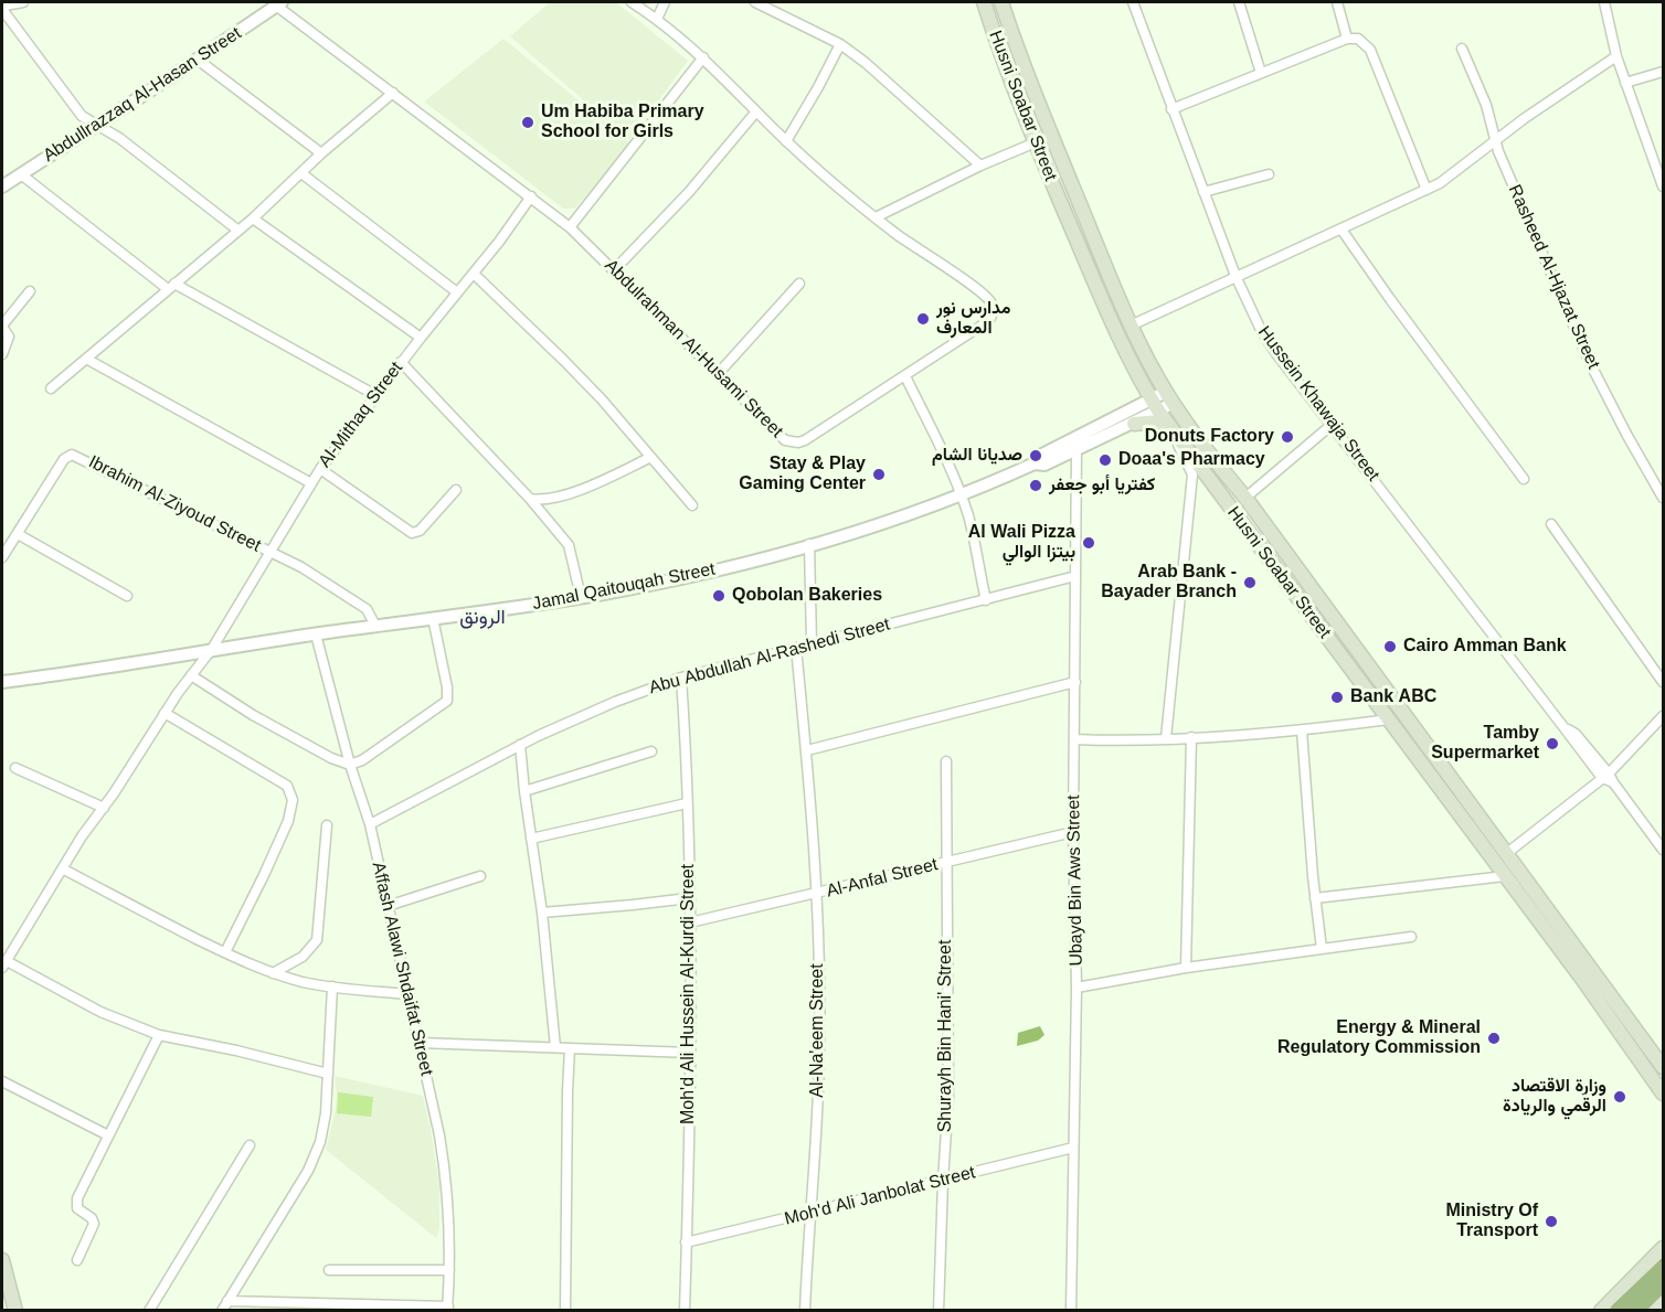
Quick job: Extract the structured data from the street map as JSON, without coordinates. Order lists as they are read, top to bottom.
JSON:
{
  "streets": {
    "main road": ["Husni Soabar Street"],
    "street": [
      "Abdullrazzaq Al-Hasan Street",
      "Rasheed Al-Hjazat Street",
      "Abdulrahman Al-Husami Street",
      "Hussein Khawaja Street",
      "Al-Mithaq Street",
      "Ibrahim Al-Ziyoud Street",
      "Jamal Qaitouqah Street",
      "Abu Abdullah Al-Rashedi Street",
      "Al-Anfal Street",
      "Ubayd Bin Aws Street",
      "Affash Alawi Shdaifat Street",
      "Moh'd Ali Hussein Al-Kurdi Street",
      "Al-Na'eem Street",
      "Shurayh Bin Hani' Street",
      "Moh'd Ali Janbolat Street"
    ]
  },
  "crossings": [
    ["Abdullrazzaq Al-Hasan Street", "Abdulrahman Al-Husami Street"],
    ["Husni Soabar Street", "Jamal Qaitouqah Street"],
    ["Abdulrahman Al-Husami Street", "Al-Mithaq Street"],
    ["Al-Mithaq Street", "Ibrahim Al-Ziyoud Street"],
    ["Al-Mithaq Street", "Jamal Qaitouqah Street"],
    ["Ibrahim Al-Ziyoud Street", "Jamal Qaitouqah Street"],
    ["Jamal Qaitouqah Street", "Ubayd Bin Aws Street"],
    ["Jamal Qaitouqah Street", "Affash Alawi Shdaifat Street"],
    ["Abu Abdullah Al-Rashedi Street", "Ubayd Bin Aws Street"],
    ["Abu Abdullah Al-Rashedi Street", "Affash Alawi Shdaifat Street"],
    ["Abu Abdullah Al-Rashedi Street", "Moh'd Ali Hussein Al-Kurdi Street"],
    ["Abu Abdullah Al-Rashedi Street", "Al-Na'eem Street"],
    ["Al-Anfal Street", "Ubayd Bin Aws Street"],
    ["Al-Anfal Street", "Moh'd Ali Hussein Al-Kurdi Street"],
    ["Al-Anfal Street", "Al-Na'eem Street"],
    ["Al-Anfal Street", "Shurayh Bin Hani' Street"],
    ["Ubayd Bin Aws Street", "Moh'd Ali Janbolat Street"],
    ["Moh'd Ali Hussein Al-Kurdi Street", "Moh'd Ali Janbolat Street"],
    ["Al-Na'eem Street", "Moh'd Ali Janbolat Street"],
    ["Shurayh Bin Hani' Street", "Moh'd Ali Janbolat Street"]
  ],
  "districts": ["الرونق"],
  "places": [
    "Um Habiba Primary School for Girls",
    "مدارس نور المعارف",
    "Donuts Factory",
    "صديانا الشام",
    "Doaa's Pharmacy",
    "Stay & Play Gaming Center",
    "كفتريا أبو جعفر",
    "Al Wali Pizza بيتزا الوالي",
    "Arab Bank - Bayader Branch",
    "Qobolan Bakeries",
    "Cairo Amman Bank",
    "Bank ABC",
    "Tamby Supermarket",
    "Energy & Mineral Regulatory Commission",
    "وزارة الاقتصاد الرقمي والريادة",
    "Ministry Of Transport"
  ]
}
